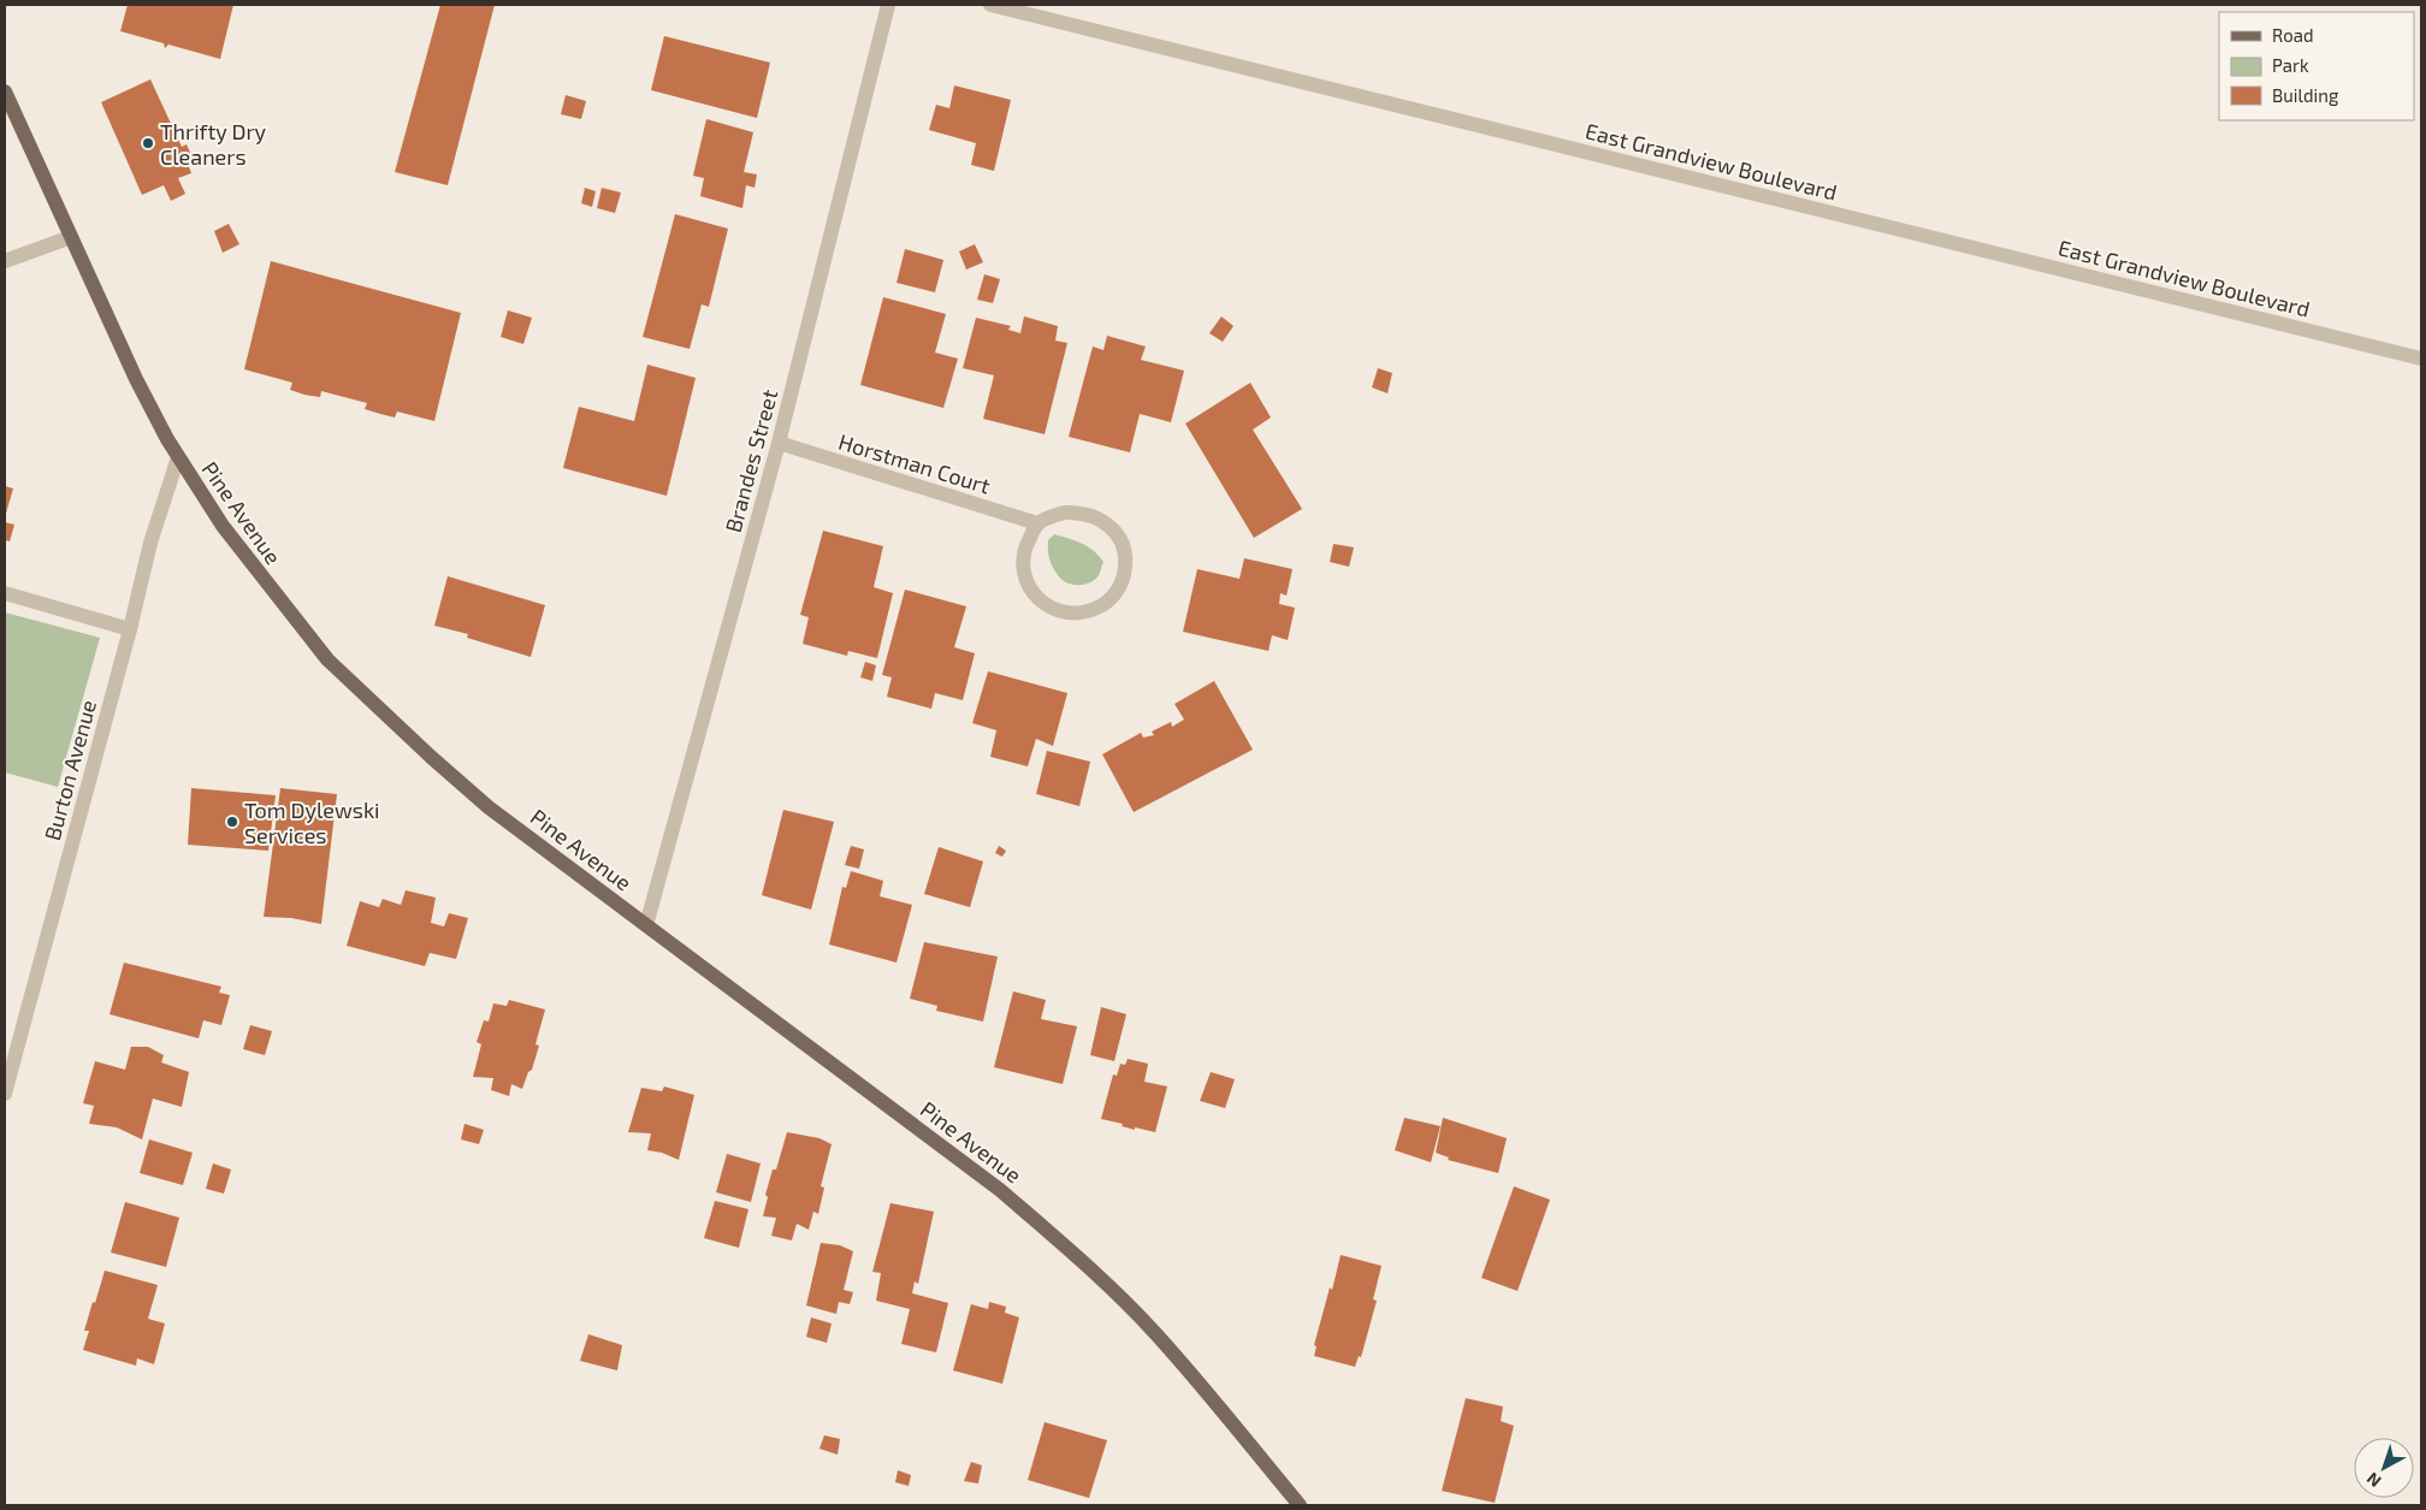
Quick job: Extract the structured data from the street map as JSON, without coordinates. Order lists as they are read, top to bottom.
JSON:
{
  "streets": {
    "main road": ["Pine Avenue"],
    "street": [
      "East Grandview Boulevard",
      "Brandes Street",
      "Horstman Court",
      "Burton Avenue"
    ]
  },
  "crossings": [
    ["Brandes Street", "Horstman Court"],
    ["Brandes Street", "Pine Avenue"],
    ["Pine Avenue", "Burton Avenue"]
  ],
  "places": ["Thrifty Dry Cleaners", "Tom Dylewski Services"],
  "legend": ["Road", "Park", "Building"],
  "north": "bottom left"
}
